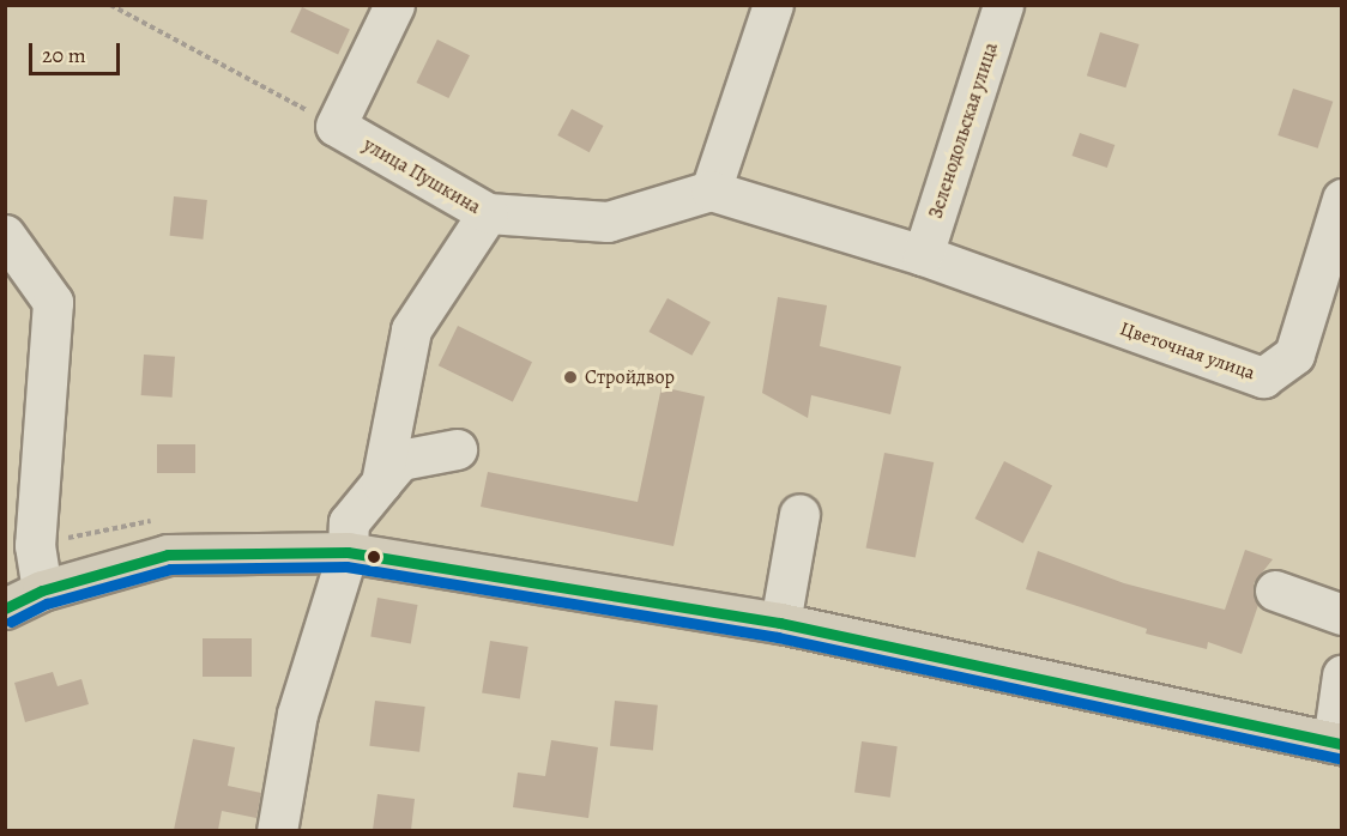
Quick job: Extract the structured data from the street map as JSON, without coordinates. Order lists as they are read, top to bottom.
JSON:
{
  "streets": {
    "street": ["Зеленодольская улица", "улица Пушкина", "Цветочная улица"]
  },
  "crossings": [
    ["Зеленодольская улица", "Цветочная улица"]
  ],
  "places": ["Стройдвор"],
  "scale_bar": "20 m"
}
